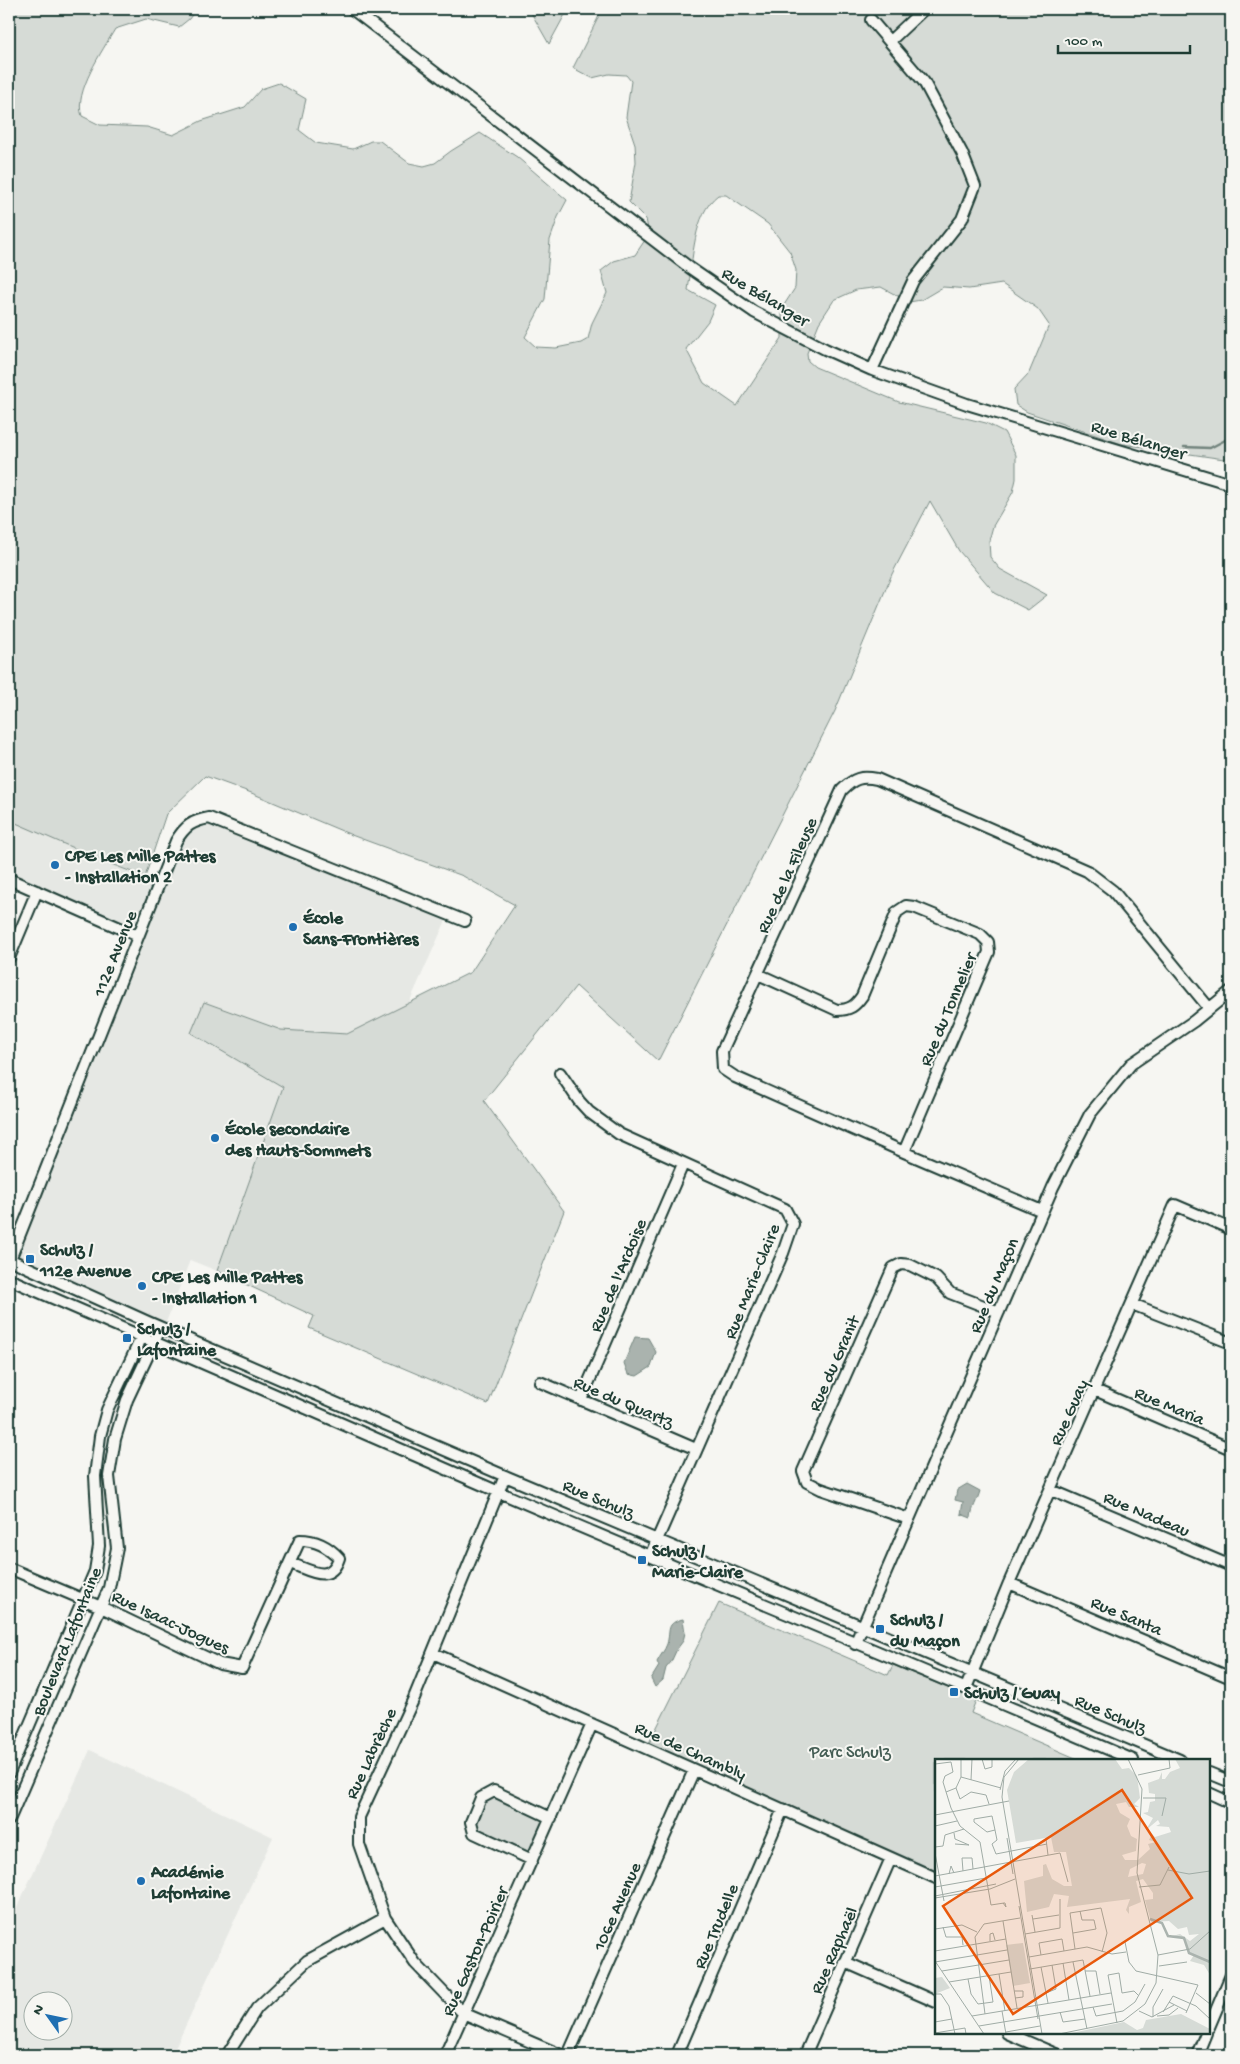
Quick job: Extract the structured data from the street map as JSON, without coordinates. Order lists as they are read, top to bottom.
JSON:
{
  "streets": {
    "street": [
      "Rue Bélanger",
      "Rue de la Fileuse",
      "112e Avenue",
      "Rue du Tonnelier",
      "Rue de l'Ardoise",
      "Rue Marie-Claire",
      "Rue du Maçon",
      "Rue du Granit",
      "Rue du Quartz",
      "Rue Maria",
      "Rue Guay",
      "Rue Schulz",
      "Rue Nadeau",
      "Rue Santa",
      "Rue Isaac-Jogues",
      "Boulevard Lafontaine",
      "Rue de Chambly",
      "Rue Labrèche",
      "106e Avenue",
      "Rue Trudelle",
      "Rue Raphaël",
      "Rue Gaston-Poirier"
    ]
  },
  "crossings": [
    ["Rue de la Fileuse", "Rue du Tonnelier"],
    ["Rue de la Fileuse", "Rue du Maçon"],
    ["112e Avenue", "Rue Schulz"],
    ["Rue de l'Ardoise", "Rue Marie-Claire"],
    ["Rue de l'Ardoise", "Rue du Quartz"],
    ["Rue Marie-Claire", "Rue du Quartz"],
    ["Rue Marie-Claire", "Rue Schulz"],
    ["Rue du Maçon", "Rue du Granit"],
    ["Rue du Maçon", "Rue Schulz"],
    ["Rue Maria", "Rue Guay"],
    ["Rue Guay", "Rue Schulz"],
    ["Rue Guay", "Rue Nadeau"],
    ["Rue Guay", "Rue Santa"],
    ["Rue Schulz", "Boulevard Lafontaine"],
    ["Rue Schulz", "Rue Labrèche"],
    ["Rue Isaac-Jogues", "Boulevard Lafontaine"],
    ["Rue de Chambly", "Rue Labrèche"],
    ["Rue de Chambly", "106e Avenue"],
    ["Rue de Chambly", "Rue Trudelle"],
    ["Rue de Chambly", "Rue Raphaël"],
    ["Rue de Chambly", "Rue Gaston-Poirier"],
    ["Rue Labrèche", "Rue Gaston-Poirier"]
  ],
  "parks": ["Parc Schulz"],
  "places": {
    "other": [
      "CPE Les Mille Pattes - Installation 2",
      "École Sans-Frontières",
      "École secondaire des Hauts-Sommets",
      "CPE Les Mille Pattes - Installation 1",
      "Académie Lafontaine"
    ],
    "transit": [
      "Schulz / 112e Avenue",
      "Schulz / Lafontaine",
      "Schulz / Marie-Claire",
      "Schulz / du Maçon",
      "Schulz / Guay"
    ]
  },
  "scale_bar": "100 m",
  "north": "top left"
}
